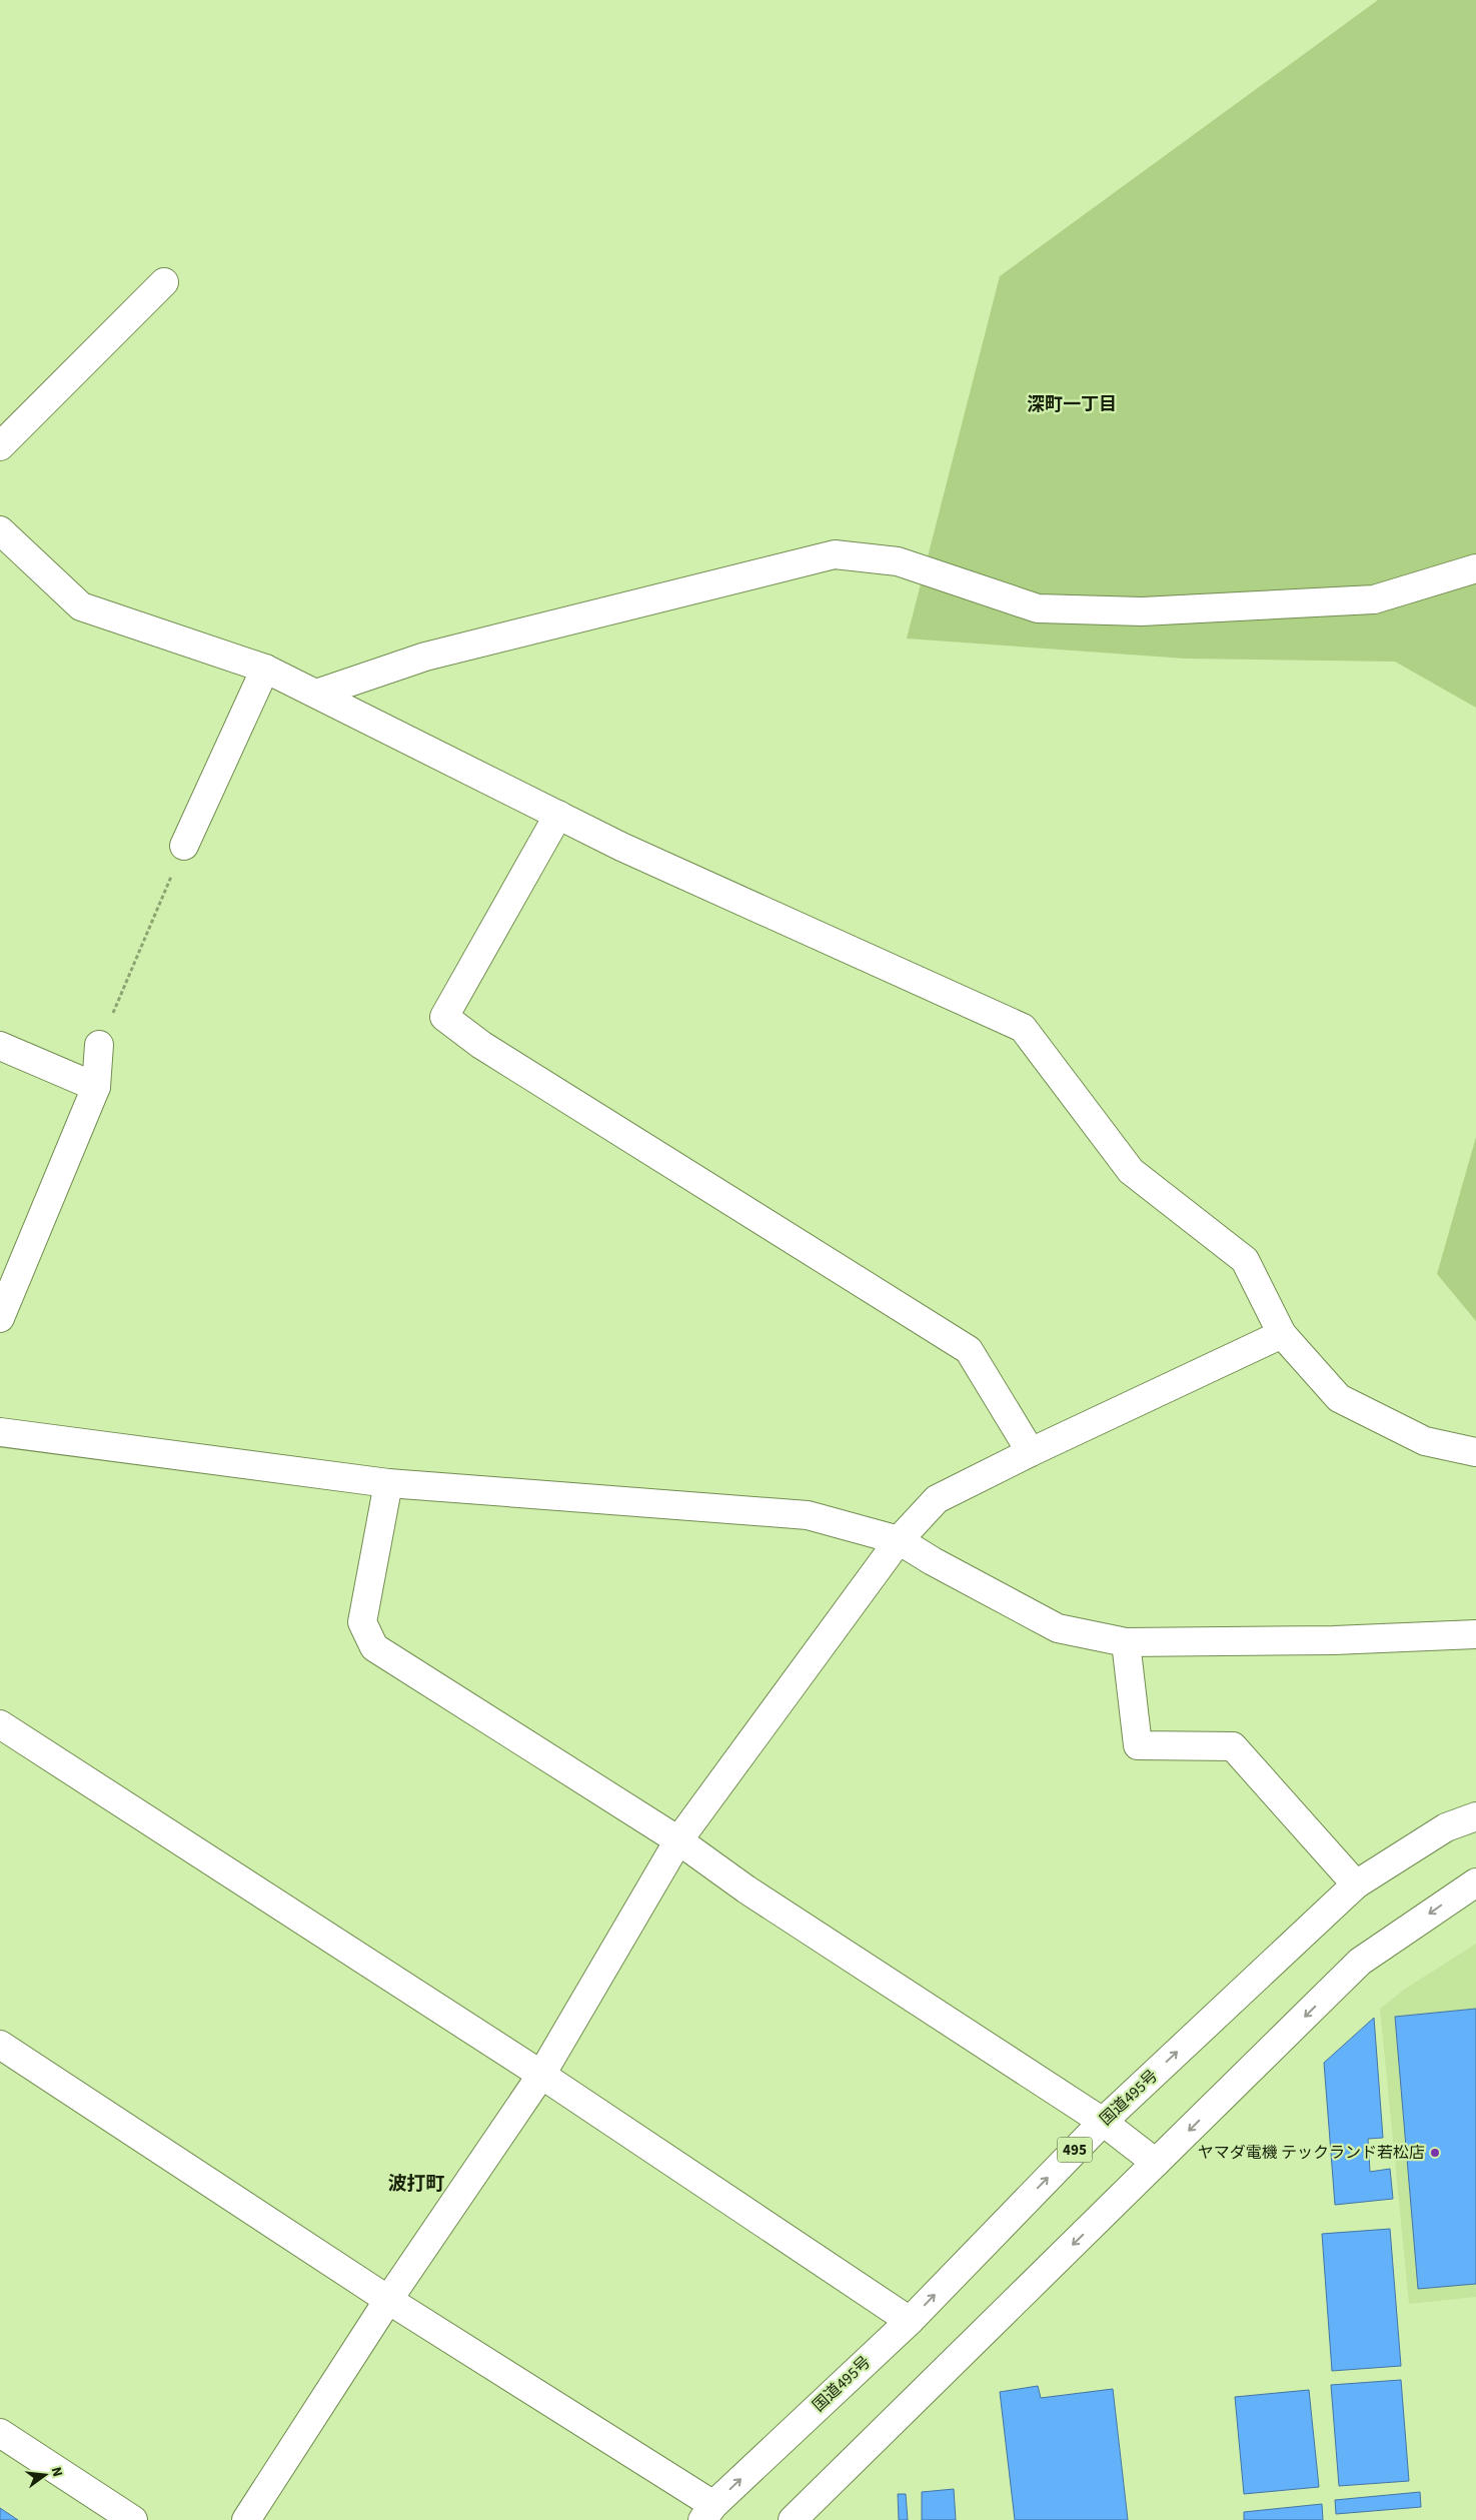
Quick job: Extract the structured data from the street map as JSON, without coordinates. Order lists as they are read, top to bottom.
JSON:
{
  "streets": {
    "main road": ["国道495号", "495"]
  },
  "districts": ["深町一丁目", "波打町"],
  "places": ["ヤマダ電機 テックランド若松店"],
  "north": "right"
}
